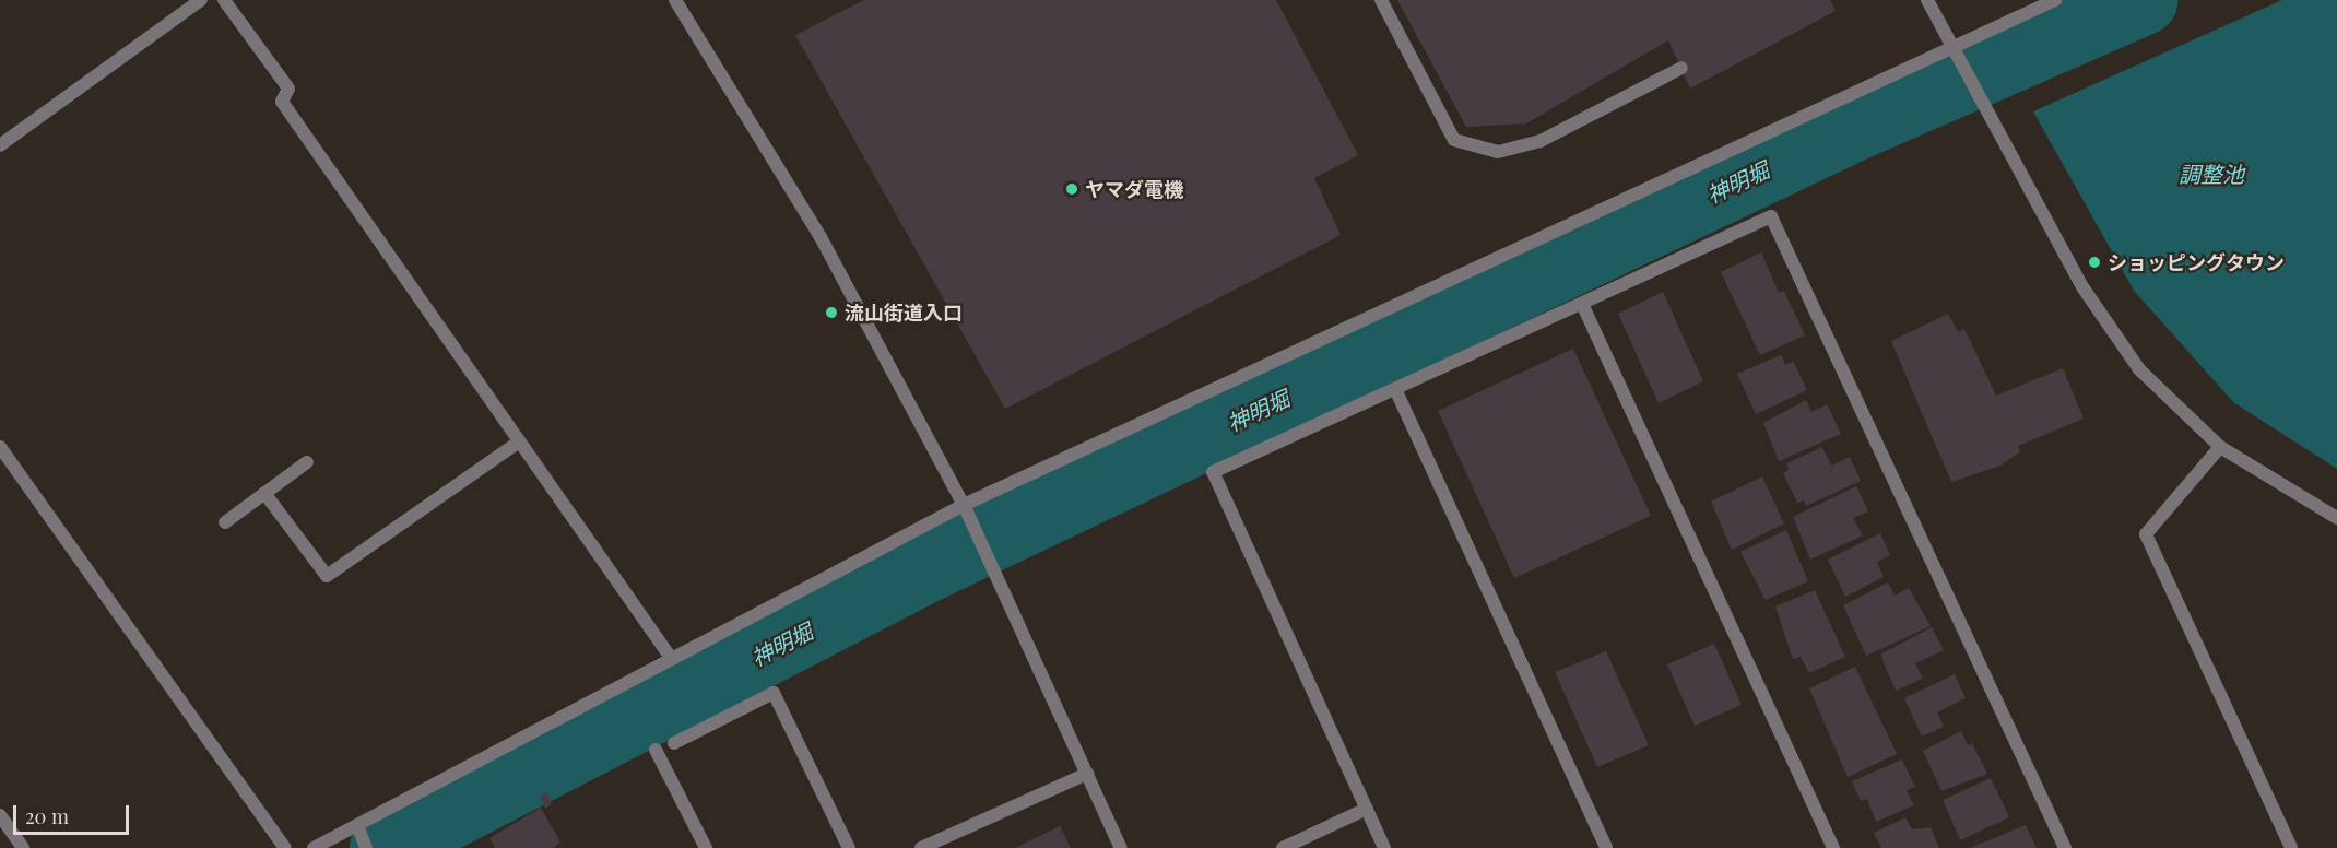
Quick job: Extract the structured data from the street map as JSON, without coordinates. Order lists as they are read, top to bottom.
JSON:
{
  "water": ["調整池", "神明堀"],
  "places": ["ヤマダ電機", "ショッピングタウン", "流山街道入口"],
  "scale_bar": "20 m"
}
